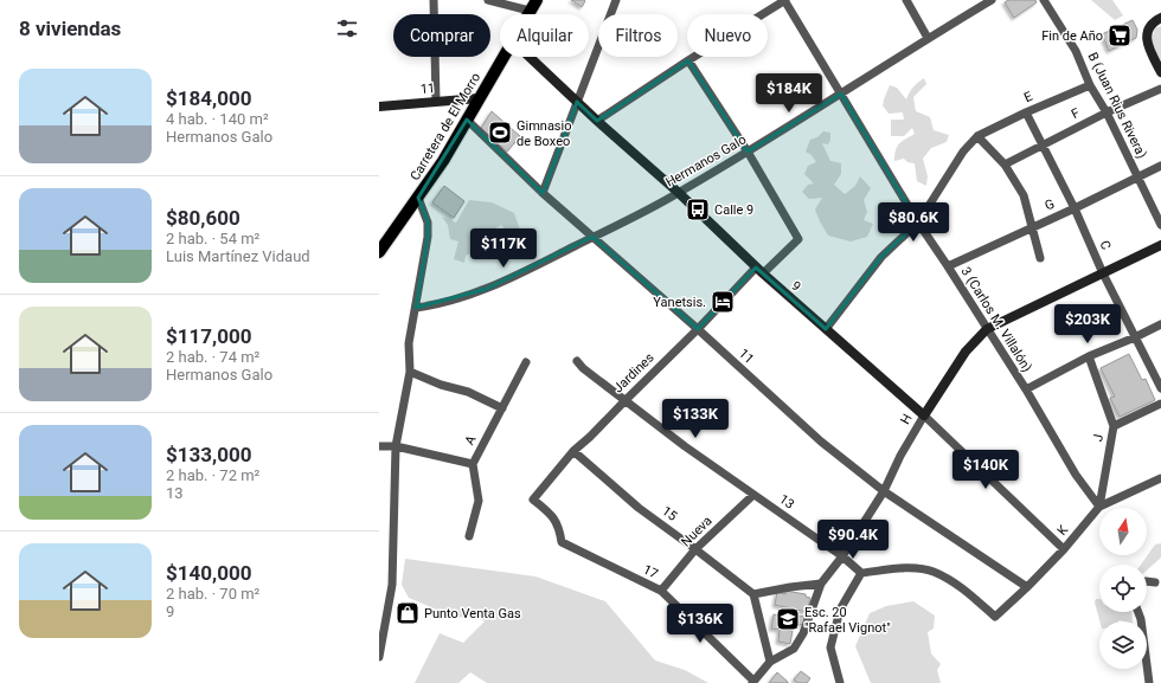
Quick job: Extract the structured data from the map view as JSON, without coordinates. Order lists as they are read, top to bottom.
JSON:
{
  "streets": {
    "main road": ["Carretera de El Morro"],
    "street": [
      "11",
      "E",
      "B (Juan Rius Rivera)",
      "F",
      "Hermanos Galo",
      "G",
      "C",
      "9",
      "3 (Carlos M. Villalón)",
      "Jardines",
      "H",
      "J",
      "A",
      "13",
      "15",
      "K",
      "Nueva",
      "17"
    ]
  },
  "crossings": [
    ["11", "Carretera de El Morro"],
    ["11", "Hermanos Galo"],
    ["11", "Jardines"],
    ["11", "H"],
    ["11", "K"],
    ["E", "B (Juan Rius Rivera)"],
    ["E", "C"],
    ["B (Juan Rius Rivera)", "F"],
    ["B (Juan Rius Rivera)", "G"],
    ["F", "C"],
    ["Hermanos Galo", "9"],
    ["Hermanos Galo", "3 (Carlos M. Villalón)"],
    ["Hermanos Galo", "Jardines"],
    ["G", "C"],
    ["G", "3 (Carlos M. Villalón)"],
    ["C", "H"],
    ["9", "Jardines"],
    ["9", "H"],
    ["9", "K"],
    ["3 (Carlos M. Villalón)", "H"],
    ["3 (Carlos M. Villalón)", "J"],
    ["3 (Carlos M. Villalón)", "K"],
    ["Jardines", "13"],
    ["Jardines", "15"],
    ["Jardines", "17"],
    ["H", "13"],
    ["H", "17"],
    ["J", "K"],
    ["13", "K"],
    ["13", "Nueva"],
    ["15", "Nueva"],
    ["Nueva", "17"]
  ],
  "places": {
    "supermarket": ["Fin de Año"],
    "sports": ["Gimnasio de Boxeo"],
    "bus stop": ["Calle 9"],
    "hotel": ["Yanetsis."],
    "shop": ["Punto Venta Gas"],
    "school or university": ["Esc. 20 \"Rafael Vignot\""]
  },
  "north": "top",
  "page": {
    "heading": "8 viviendas",
    "chip": [
      "Comprar",
      "Alquilar",
      "Filtros",
      "Nuevo"
    ],
    "list": [
      {
        "name": "$184,000",
        "note": "4 hab. · 140 m² · Hermanos Galo"
      },
      {
        "name": "$80,600",
        "note": "2 hab. · 54 m² · Luis Martínez Vidaud"
      },
      {
        "name": "$117,000",
        "note": "2 hab. · 74 m² · Hermanos Galo"
      },
      {
        "name": "$133,000",
        "note": "2 hab. · 72 m² · 13"
      },
      {
        "name": "$140,000",
        "note": "2 hab. · 70 m² · 9"
      }
    ],
    "price": [
      "$184K",
      "$80.6K",
      "$117K",
      "$203K",
      "$133K",
      "$140K",
      "$90.4K",
      "$136K"
    ]
  }
}
